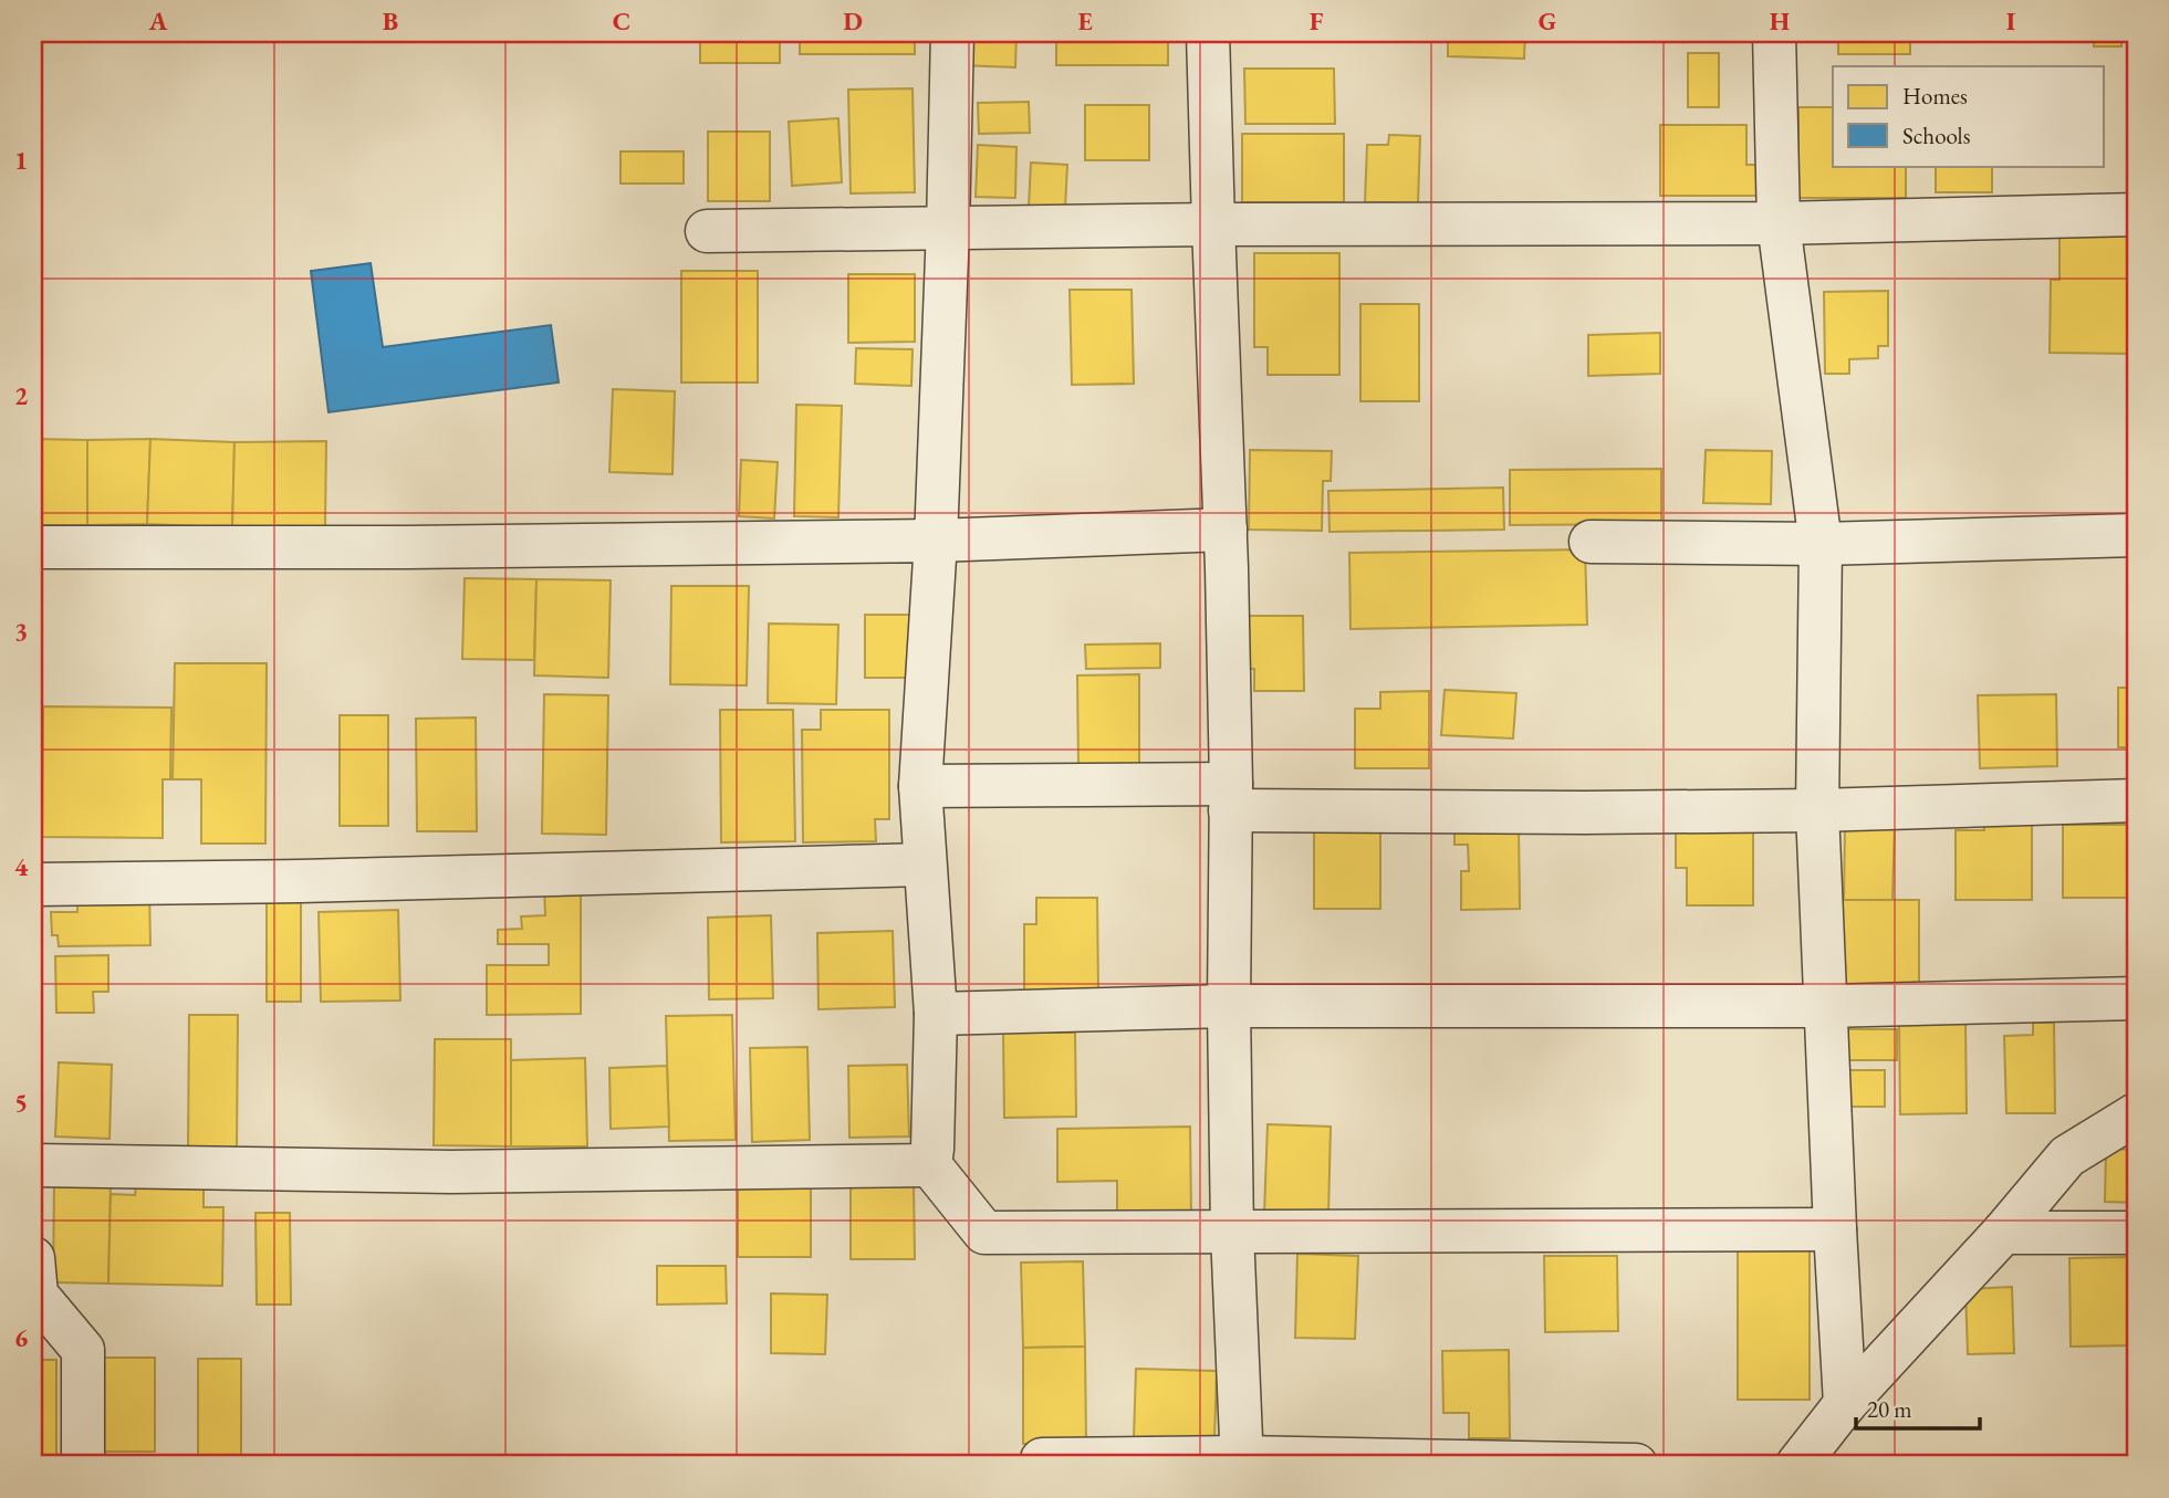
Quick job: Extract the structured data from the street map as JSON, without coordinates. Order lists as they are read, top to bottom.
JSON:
{
  "legend": ["Homes", "Schools"],
  "scale_bar": "20 m",
  "grid": {
    "columns": [
      "A",
      "B",
      "C",
      "D",
      "E",
      "F",
      "G",
      "H",
      "I"
    ],
    "rows": [
      "1",
      "2",
      "3",
      "4",
      "5",
      "6"
    ]
  }
}
